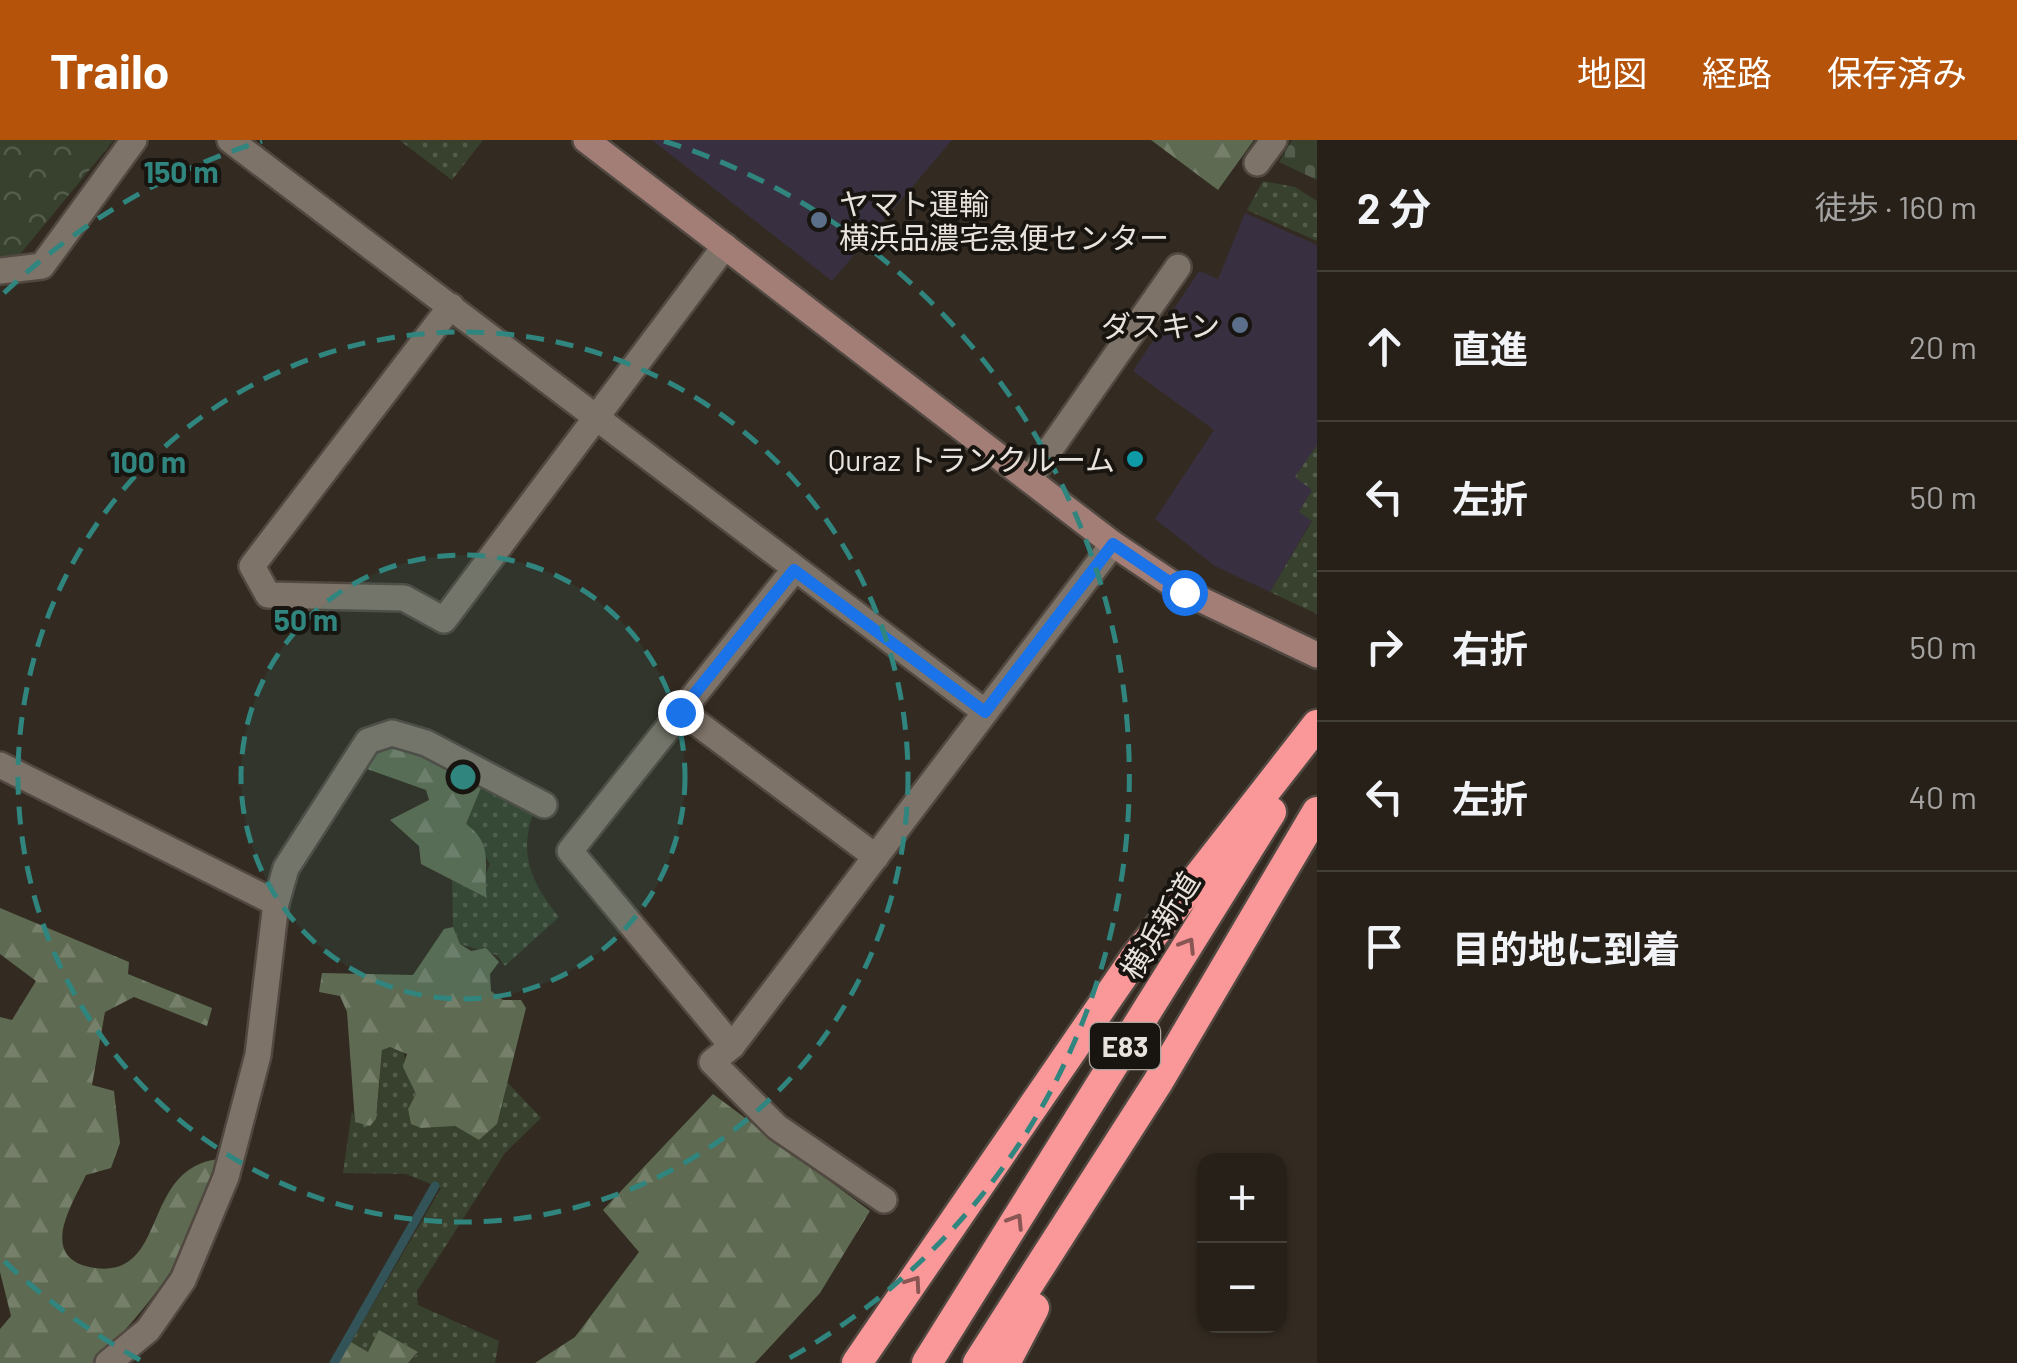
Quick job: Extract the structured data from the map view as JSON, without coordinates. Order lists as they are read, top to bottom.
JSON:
{
  "streets": {
    "highway": ["横浜新道", "E83"]
  },
  "places": ["ヤマト運輸 横浜品濃宅急便センター", "ダスキン", "Quraz トランクルーム"],
  "page": {
    "header": "Trailo",
    "nav": ["地図", "経路", "保存済み"],
    "heading": ["2 分", "徒歩 · 160 m"],
    "list": [
      ["直進", "20 m"],
      ["左折", "50 m"],
      ["右折", "50 m"],
      ["左折", "40 m"],
      "目的地に到着"
    ],
    "map_buttons": ["+", "−"]
  },
  "rings": ["150 m", "100 m", "50 m"]
}
